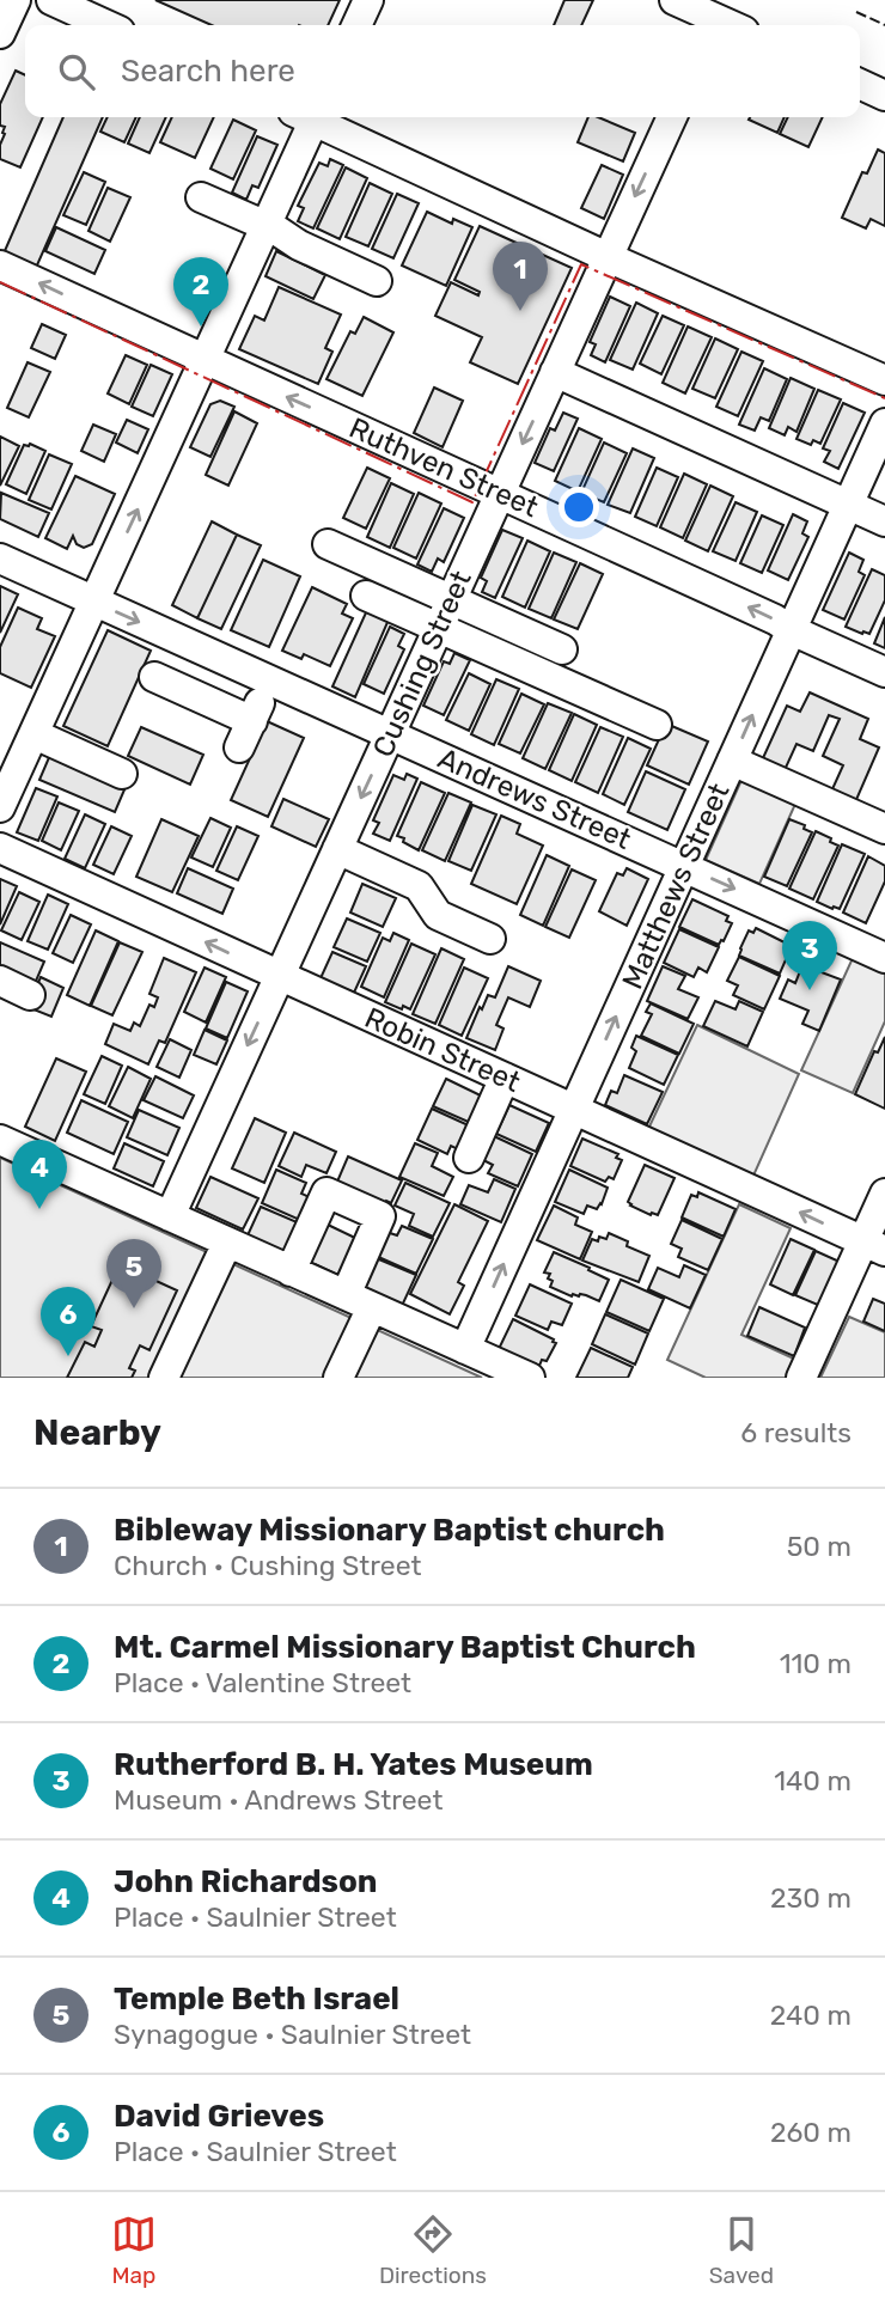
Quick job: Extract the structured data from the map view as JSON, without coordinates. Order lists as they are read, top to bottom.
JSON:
{
  "streets": {
    "street": [
      "Ruthven Street",
      "Cushing Street",
      "Andrews Street",
      "Matthews Street",
      "Robin Street"
    ]
  },
  "crossings": [
    ["Ruthven Street", "Cushing Street"],
    ["Ruthven Street", "Matthews Street"],
    ["Cushing Street", "Andrews Street"],
    ["Cushing Street", "Robin Street"],
    ["Andrews Street", "Matthews Street"],
    ["Matthews Street", "Robin Street"]
  ],
  "one_way": ["Cushing Street", "Matthews Street"],
  "page": {
    "search": "Search here",
    "pins": [
      "1",
      "2",
      "3",
      "4",
      "5",
      "6"
    ],
    "heading": ["Nearby", "6 results"],
    "list": [
      {
        "mark": "1",
        "name": "Bibleway Missionary Baptist church",
        "note": "Church · Cushing Street",
        "value": "50 m"
      },
      {
        "mark": "2",
        "name": "Mt. Carmel Missionary Baptist Church",
        "note": "Place · Valentine Street",
        "value": "110 m"
      },
      {
        "mark": "3",
        "name": "Rutherford B. H. Yates Museum",
        "note": "Museum · Andrews Street",
        "value": "140 m"
      },
      {
        "mark": "4",
        "name": "John Richardson",
        "note": "Place · Saulnier Street",
        "value": "230 m"
      },
      {
        "mark": "5",
        "name": "Temple Beth Israel",
        "note": "Synagogue · Saulnier Street",
        "value": "240 m"
      },
      {
        "mark": "6",
        "name": "David Grieves",
        "note": "Place · Saulnier Street",
        "value": "260 m"
      }
    ],
    "nav": ["Map", "Directions", "Saved"]
  }
}
